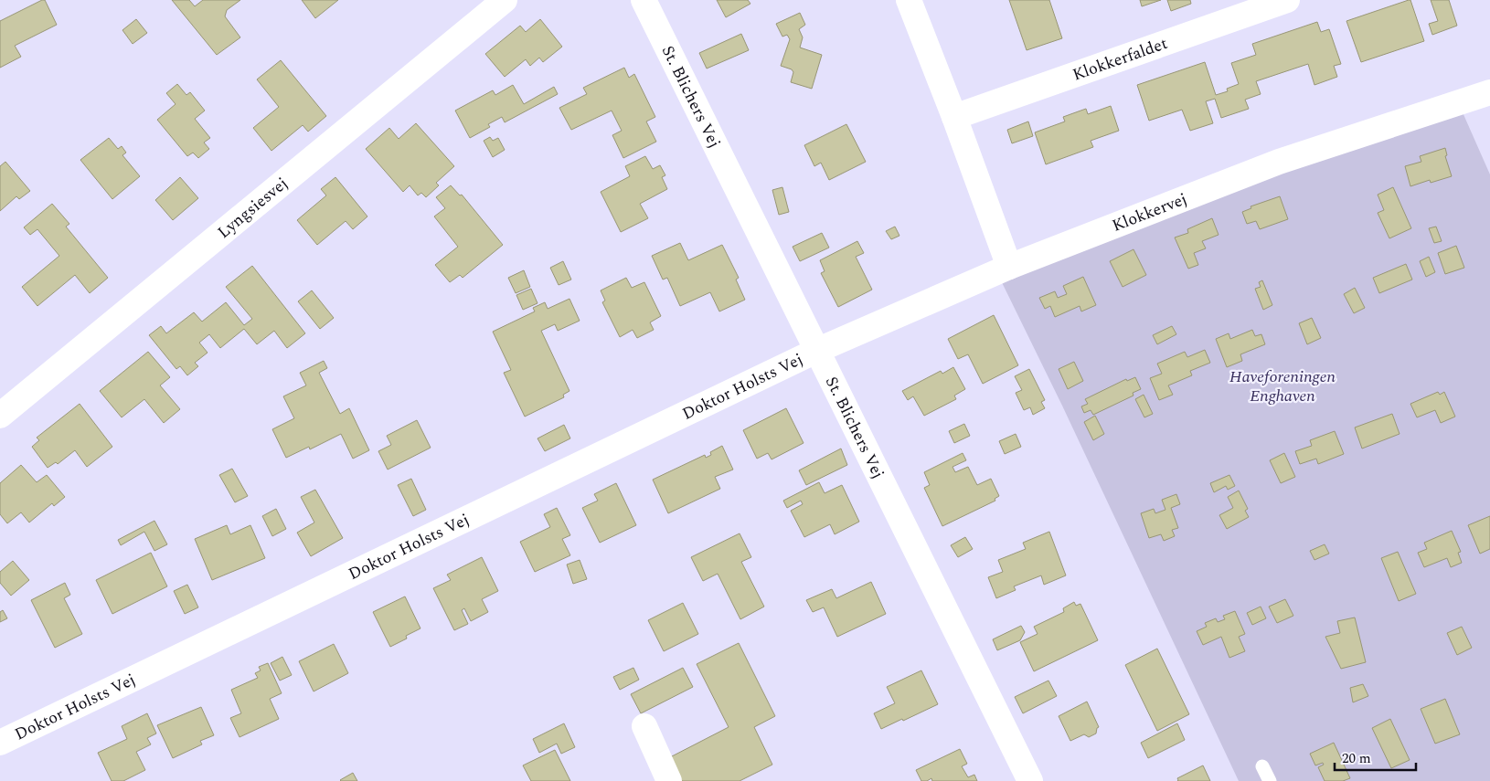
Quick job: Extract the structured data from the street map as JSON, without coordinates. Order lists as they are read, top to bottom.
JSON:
{
  "streets": {
    "street": [
      "Klokkerfaldet",
      "St. Blichers Vej",
      "Lyngsiesvej",
      "Klokkervej",
      "Doktor Holsts Vej"
    ]
  },
  "crossings": [
    ["St. Blichers Vej", "Klokkervej"],
    ["St. Blichers Vej", "Doktor Holsts Vej"],
    ["Klokkervej", "Doktor Holsts Vej"]
  ],
  "parks": ["Haveforeningen Enghaven"],
  "scale_bar": "20 m"
}
